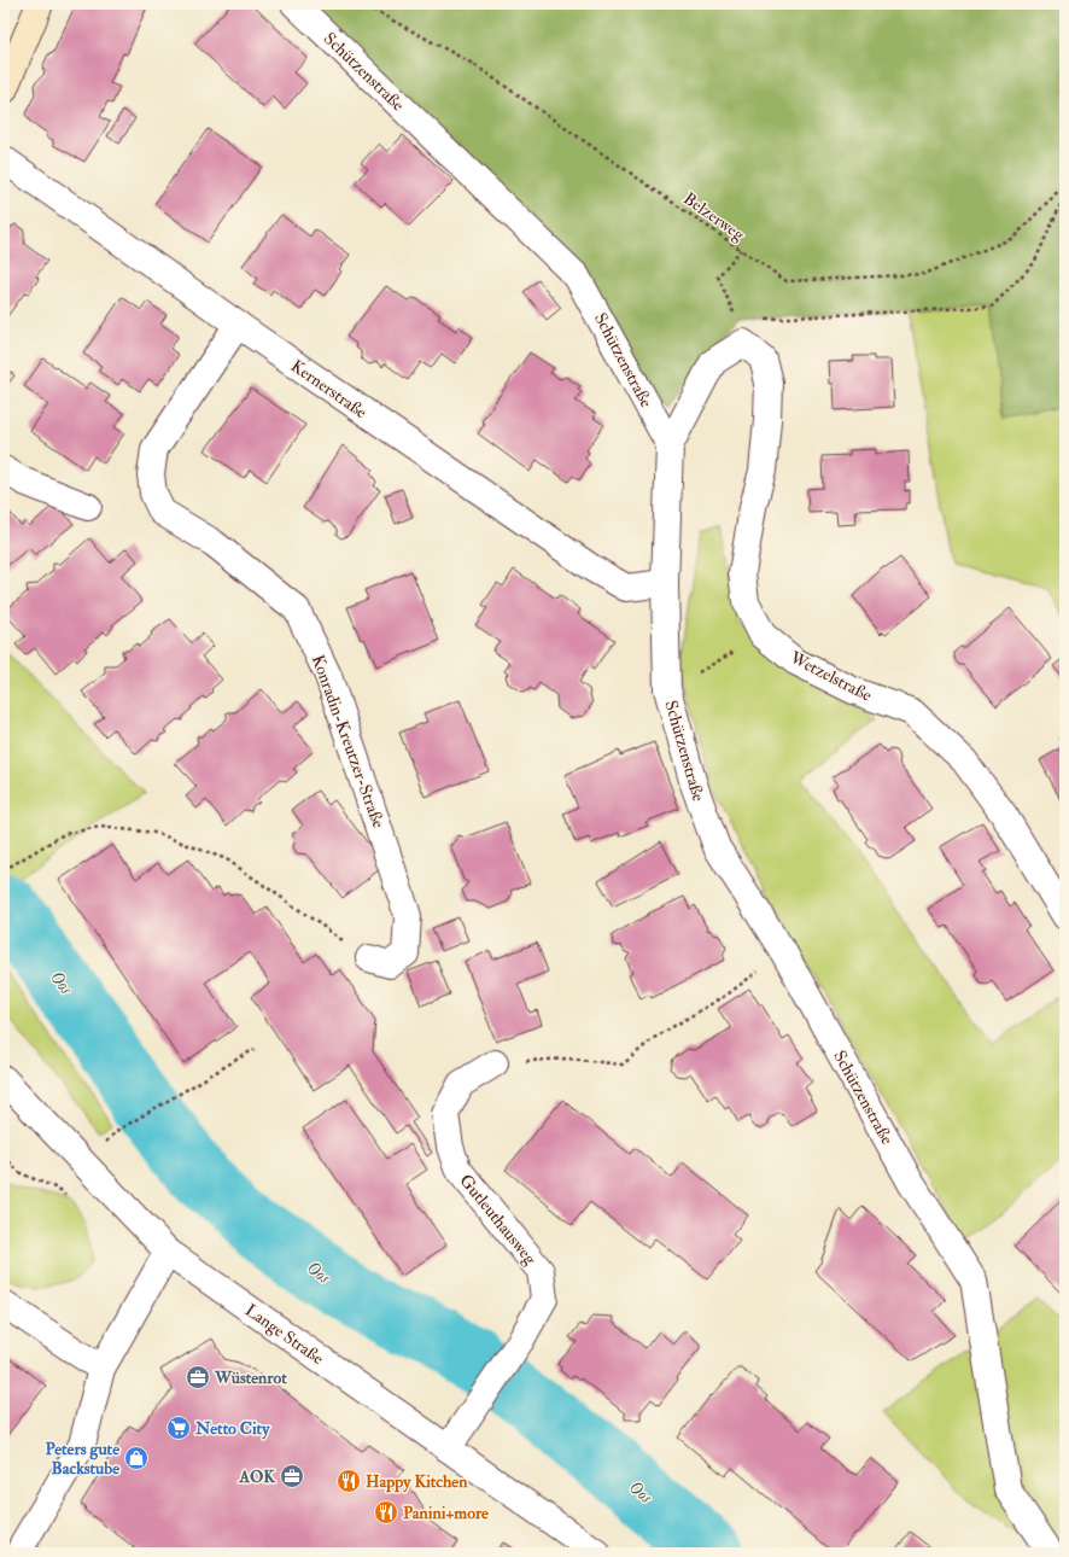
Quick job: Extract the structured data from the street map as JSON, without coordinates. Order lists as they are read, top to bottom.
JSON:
{
  "streets": {
    "street": [
      "Schützenstraße",
      "Kernerstraße",
      "Wetzelstraße",
      "Konradin-Kreutzer-Straße",
      "Gutleuthausweg",
      "Lange Straße"
    ],
    "path": ["Belzerweg"]
  },
  "crossings": [
    ["Schützenstraße", "Kernerstraße"],
    ["Kernerstraße", "Konradin-Kreutzer-Straße"],
    ["Gutleuthausweg", "Lange Straße"]
  ],
  "water": ["Oos"],
  "places": {
    "office": ["Wüstenrot", "AOK"],
    "supermarket": ["Netto City"],
    "shop": ["Peters gute Backstube"],
    "restaurant": ["Happy Kitchen", "Panini+more"]
  }
}
